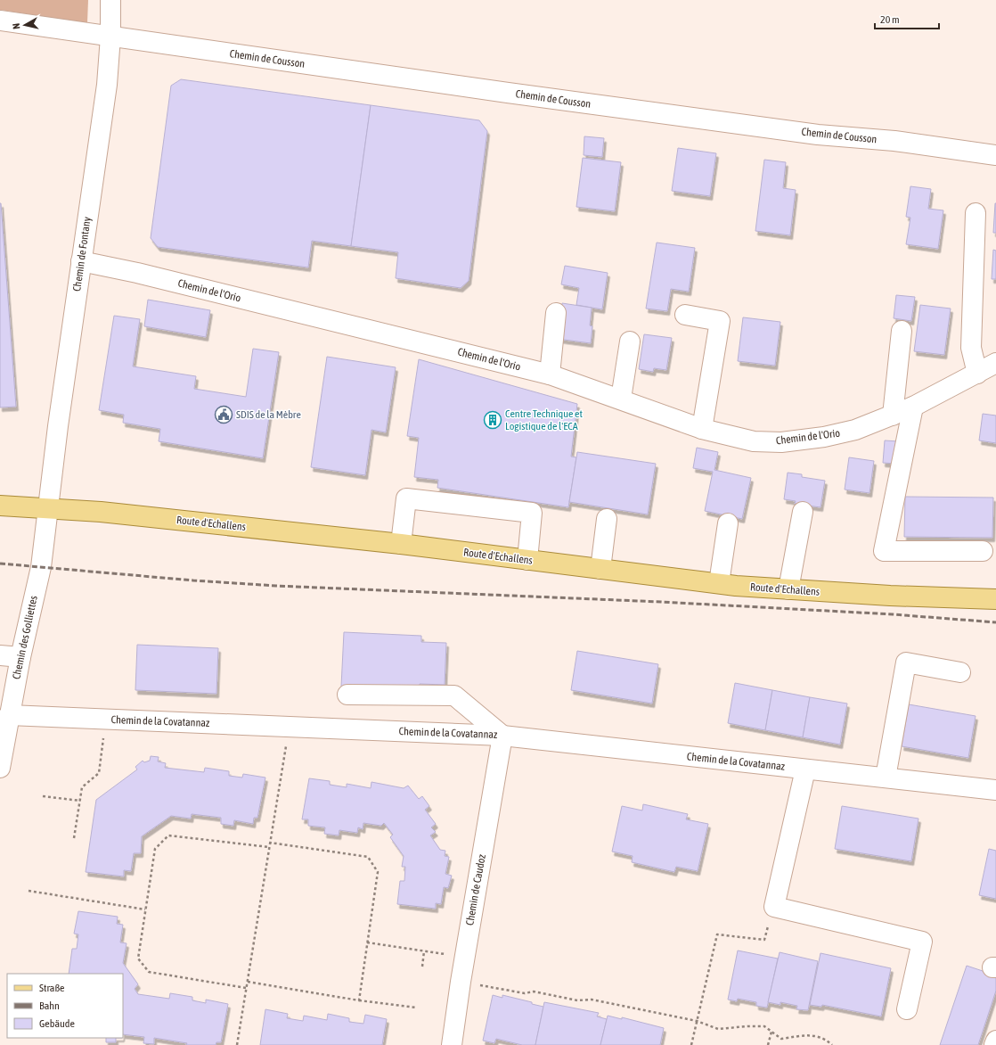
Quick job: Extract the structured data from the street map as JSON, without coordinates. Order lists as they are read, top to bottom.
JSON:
{
  "streets": {
    "main road": ["Route d'Echallens"],
    "street": [
      "Chemin de Cousson",
      "Chemin de Fontany",
      "Chemin de l'Orio",
      "Chemin des Golliettes",
      "Chemin de la Covatannaz",
      "Chemin de Caudoz"
    ]
  },
  "crossings": [
    ["Chemin de Cousson", "Chemin de Fontany"],
    ["Chemin de Fontany", "Chemin de l'Orio"],
    ["Chemin de Fontany", "Route d'Echallens"],
    ["Chemin de Fontany", "Chemin des Golliettes"],
    ["Route d'Echallens", "Chemin des Golliettes"],
    ["Chemin des Golliettes", "Chemin de la Covatannaz"],
    ["Chemin de la Covatannaz", "Chemin de Caudoz"]
  ],
  "places": {
    "public building": ["SDIS de la Mèbre"],
    "building": ["Centre Technique et Logistique de l'ECA"]
  },
  "legend": ["Straße", "Bahn", "Gebäude"],
  "scale_bar": "20 m",
  "north": "left"
}
